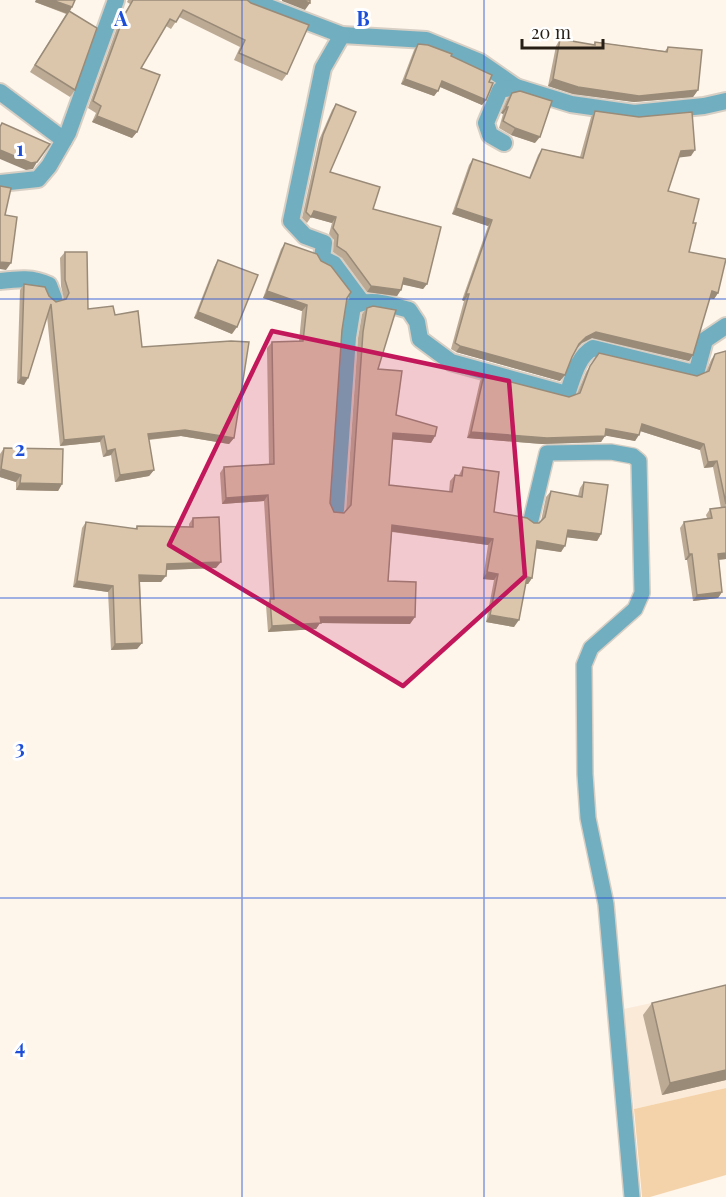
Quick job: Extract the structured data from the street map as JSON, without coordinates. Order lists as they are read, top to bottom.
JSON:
{
  "scale_bar": "20 m",
  "grid": {
    "columns": ["A", "B"],
    "rows": [
      "1",
      "2",
      "3",
      "4"
    ]
  }
}
